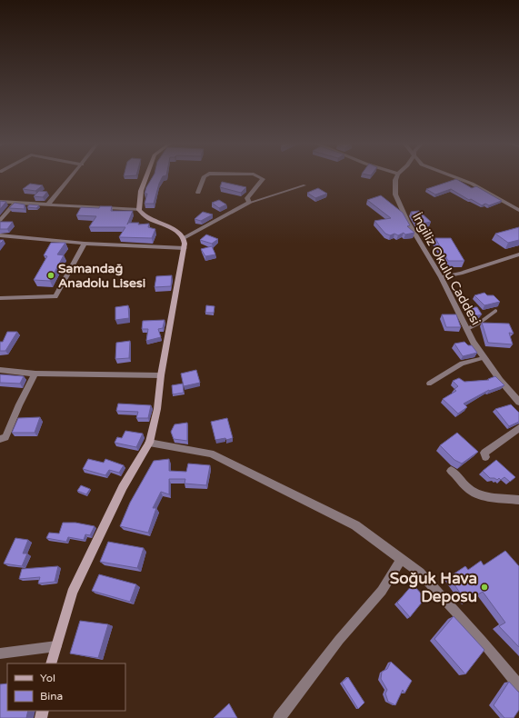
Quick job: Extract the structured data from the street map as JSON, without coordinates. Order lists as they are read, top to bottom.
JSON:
{
  "streets": {
    "street": ["İngiliz Okulu Caddesi"]
  },
  "places": ["Samandağ Anadolu Lisesi", "Soğuk Hava Deposu"],
  "legend": ["Yol", "Bina"]
}
